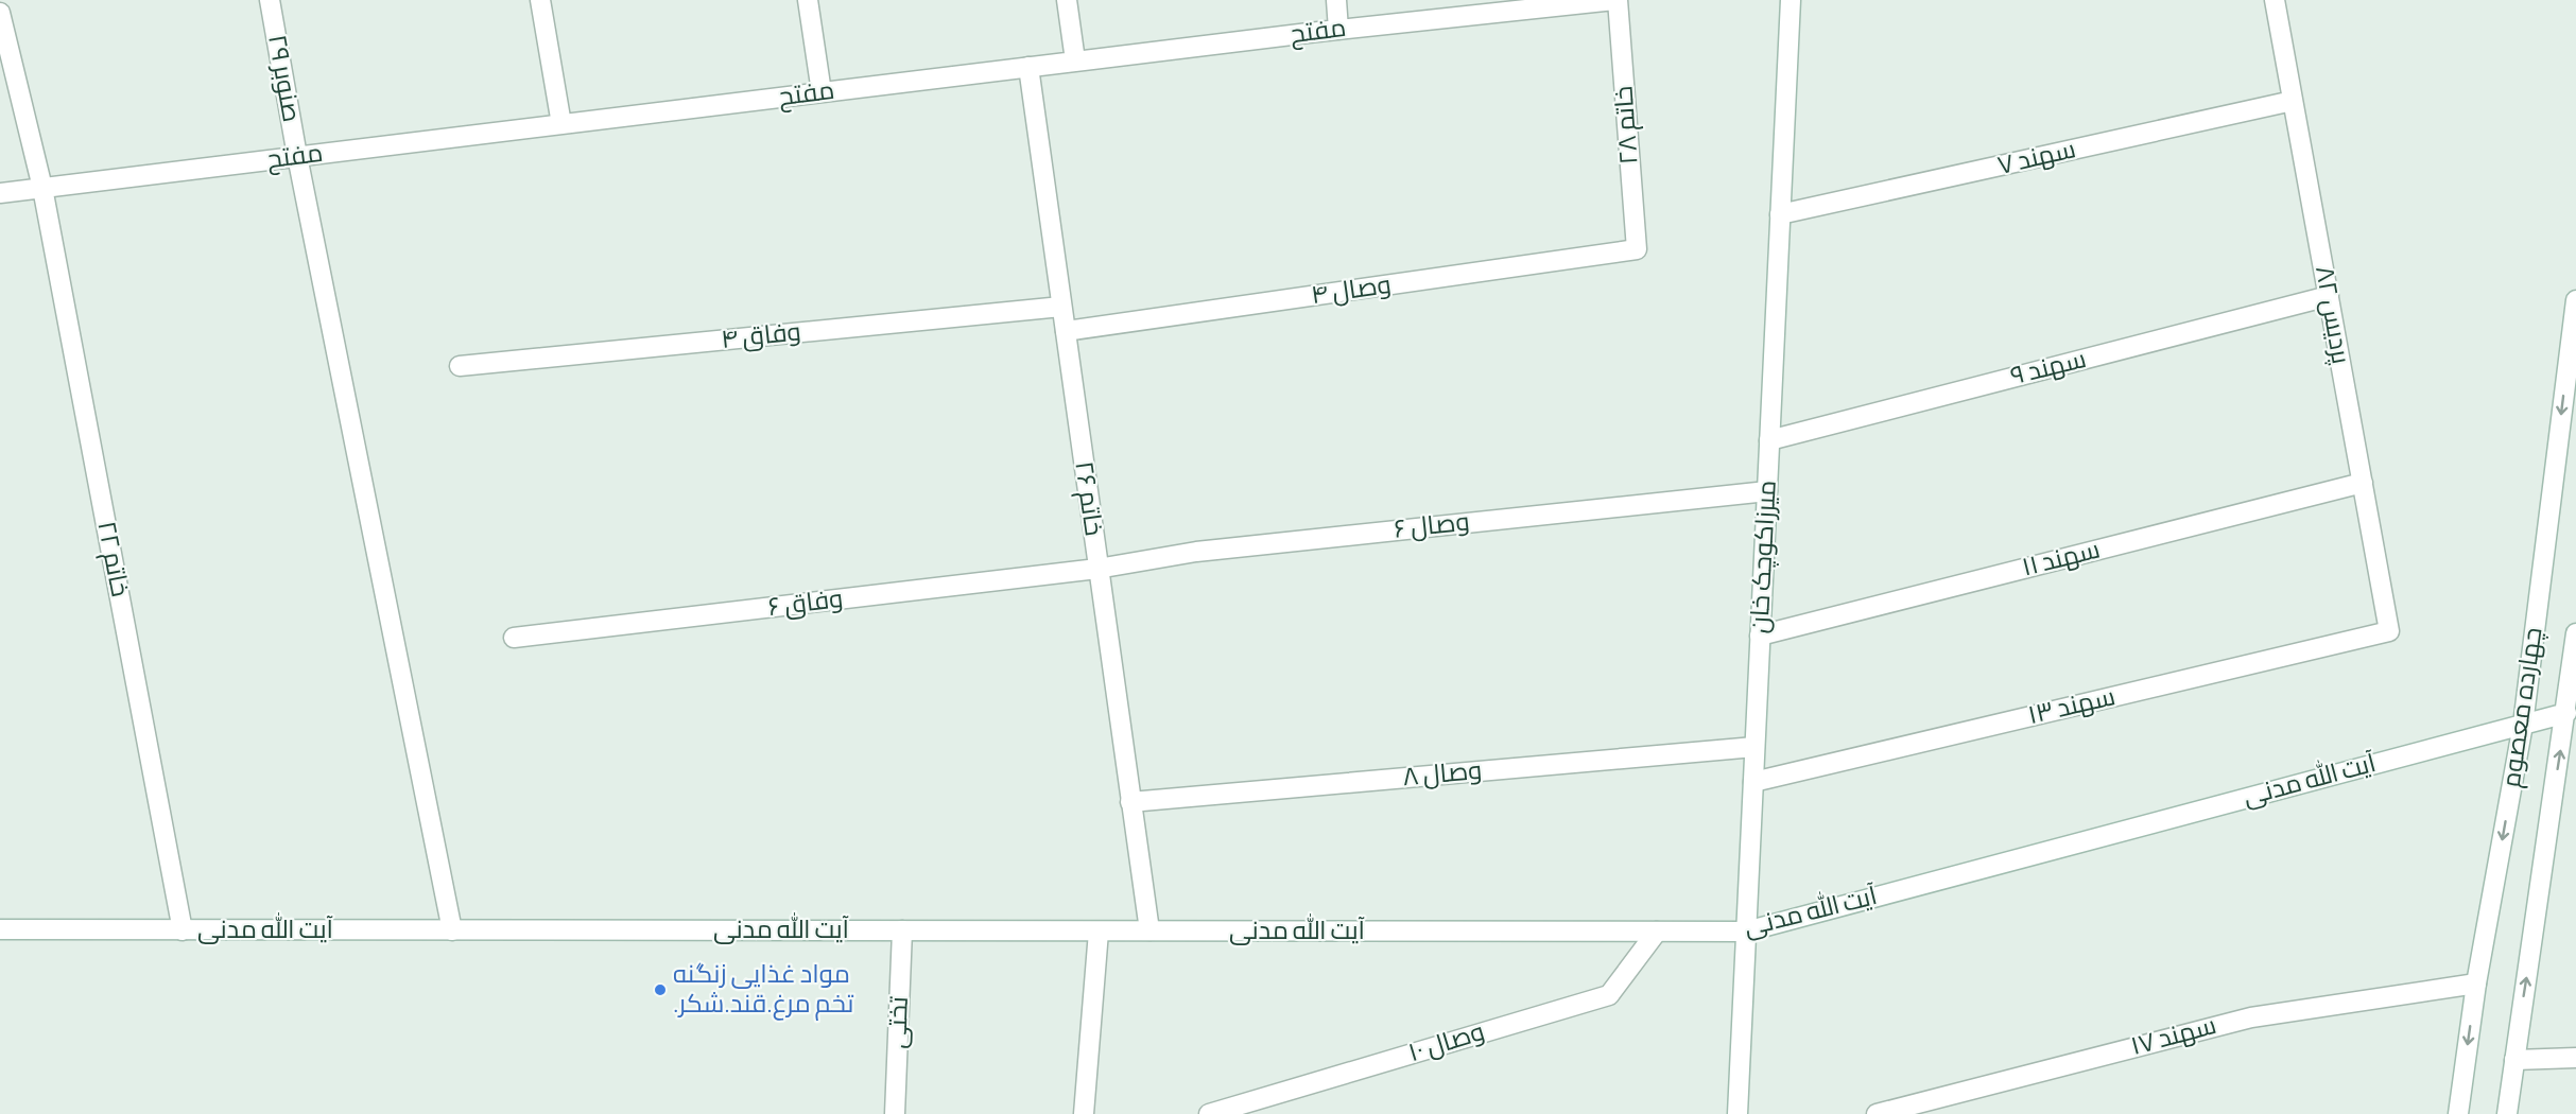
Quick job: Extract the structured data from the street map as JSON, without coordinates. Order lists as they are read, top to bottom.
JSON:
{
  "streets": {
    "street": [
      "مفتح",
      "صنوبر ۲۹",
      "خاتم ۲۸",
      "سهند ۷",
      "وصال ۴",
      "پردیس ۸۲",
      "وفاق ۴",
      "سهند ۹",
      "خاتم ۲۶",
      "وصال ۶",
      "میرزاکوچک خان",
      "خاتم ۲۲",
      "سهند ۱۱",
      "وفاق ۶",
      "سهند ۱۳",
      "چهارده معصوم",
      "وصال ۸",
      "آیت الله مدنی",
      "تختی",
      "سهند ۱۷",
      "وصال ۱۰"
    ]
  },
  "crossings": [
    ["مفتح", "صنوبر ۲۹"],
    ["مفتح", "خاتم ۲۸"],
    ["مفتح", "خاتم ۲۶"],
    ["مفتح", "خاتم ۲۲"],
    ["صنوبر ۲۹", "آیت الله مدنی"],
    ["خاتم ۲۸", "وصال ۴"],
    ["سهند ۷", "پردیس ۸۲"],
    ["سهند ۷", "میرزاکوچک خان"],
    ["وصال ۴", "خاتم ۲۶"],
    ["پردیس ۸۲", "سهند ۹"],
    ["پردیس ۸۲", "سهند ۱۱"],
    ["پردیس ۸۲", "سهند ۱۳"],
    ["وفاق ۴", "خاتم ۲۶"],
    ["سهند ۹", "میرزاکوچک خان"],
    ["خاتم ۲۶", "وصال ۶"],
    ["خاتم ۲۶", "وفاق ۶"],
    ["خاتم ۲۶", "وصال ۸"],
    ["خاتم ۲۶", "آیت الله مدنی"],
    ["وصال ۶", "میرزاکوچک خان"],
    ["وصال ۶", "وفاق ۶"],
    ["میرزاکوچک خان", "سهند ۱۱"],
    ["میرزاکوچک خان", "سهند ۱۳"],
    ["میرزاکوچک خان", "وصال ۸"],
    ["میرزاکوچک خان", "آیت الله مدنی"],
    ["خاتم ۲۲", "آیت الله مدنی"],
    ["چهارده معصوم", "آیت الله مدنی"],
    ["چهارده معصوم", "سهند ۱۷"],
    ["آیت الله مدنی", "تختی"],
    ["آیت الله مدنی", "وصال ۱۰"]
  ],
  "places": ["مواد غذایی زنگنه .تخم مرغ.قند.شکر"]
}
